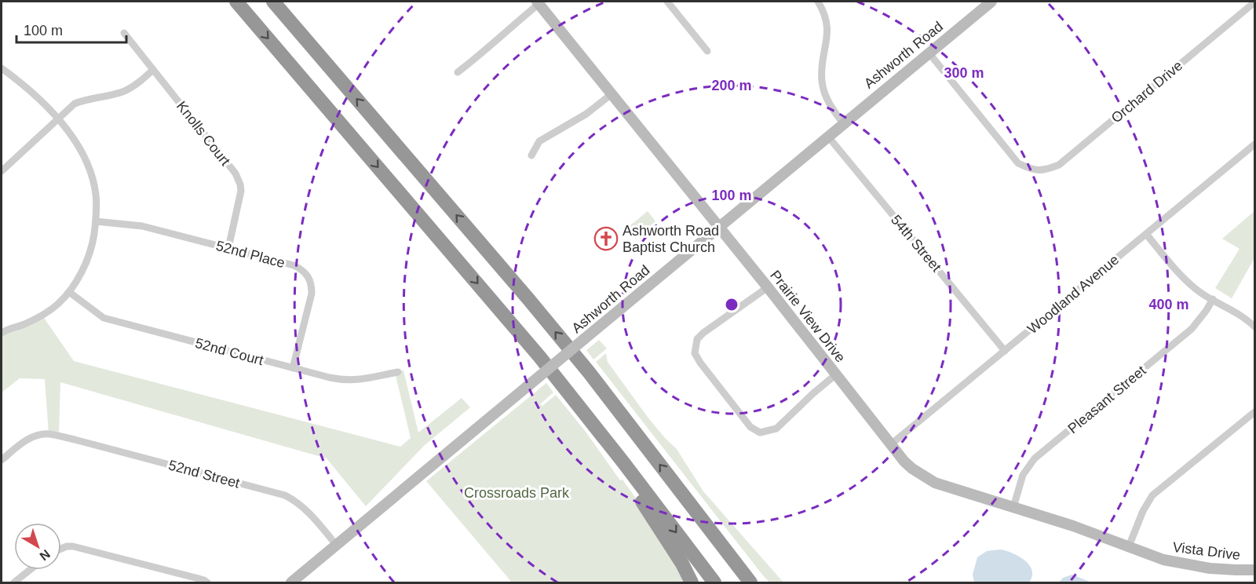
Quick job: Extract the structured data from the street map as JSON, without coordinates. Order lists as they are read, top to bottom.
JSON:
{
  "streets": {
    "street": [
      "Ashworth Road",
      "Orchard Drive",
      "Knolls Court",
      "54th Street",
      "52nd Place",
      "Woodland Avenue",
      "Prairie View Drive",
      "52nd Court",
      "Pleasant Street",
      "52nd Street",
      "Vista Drive"
    ]
  },
  "crossings": [
    ["Ashworth Road", "Orchard Drive"],
    ["Ashworth Road", "54th Street"],
    ["Ashworth Road", "Prairie View Drive"],
    ["Ashworth Road", "52nd Street"],
    ["Knolls Court", "52nd Place"],
    ["54th Street", "Woodland Avenue"],
    ["52nd Place", "52nd Court"],
    ["Woodland Avenue", "Prairie View Drive"],
    ["Prairie View Drive", "Pleasant Street"],
    ["Prairie View Drive", "Vista Drive"]
  ],
  "parks": ["Crossroads Park"],
  "places": {
    "church": ["Ashworth Road Baptist Church"]
  },
  "scale_bar": "100 m",
  "north": "bottom right",
  "rings": [
    "300 m",
    "200 m",
    "100 m",
    "400 m"
  ]
}
